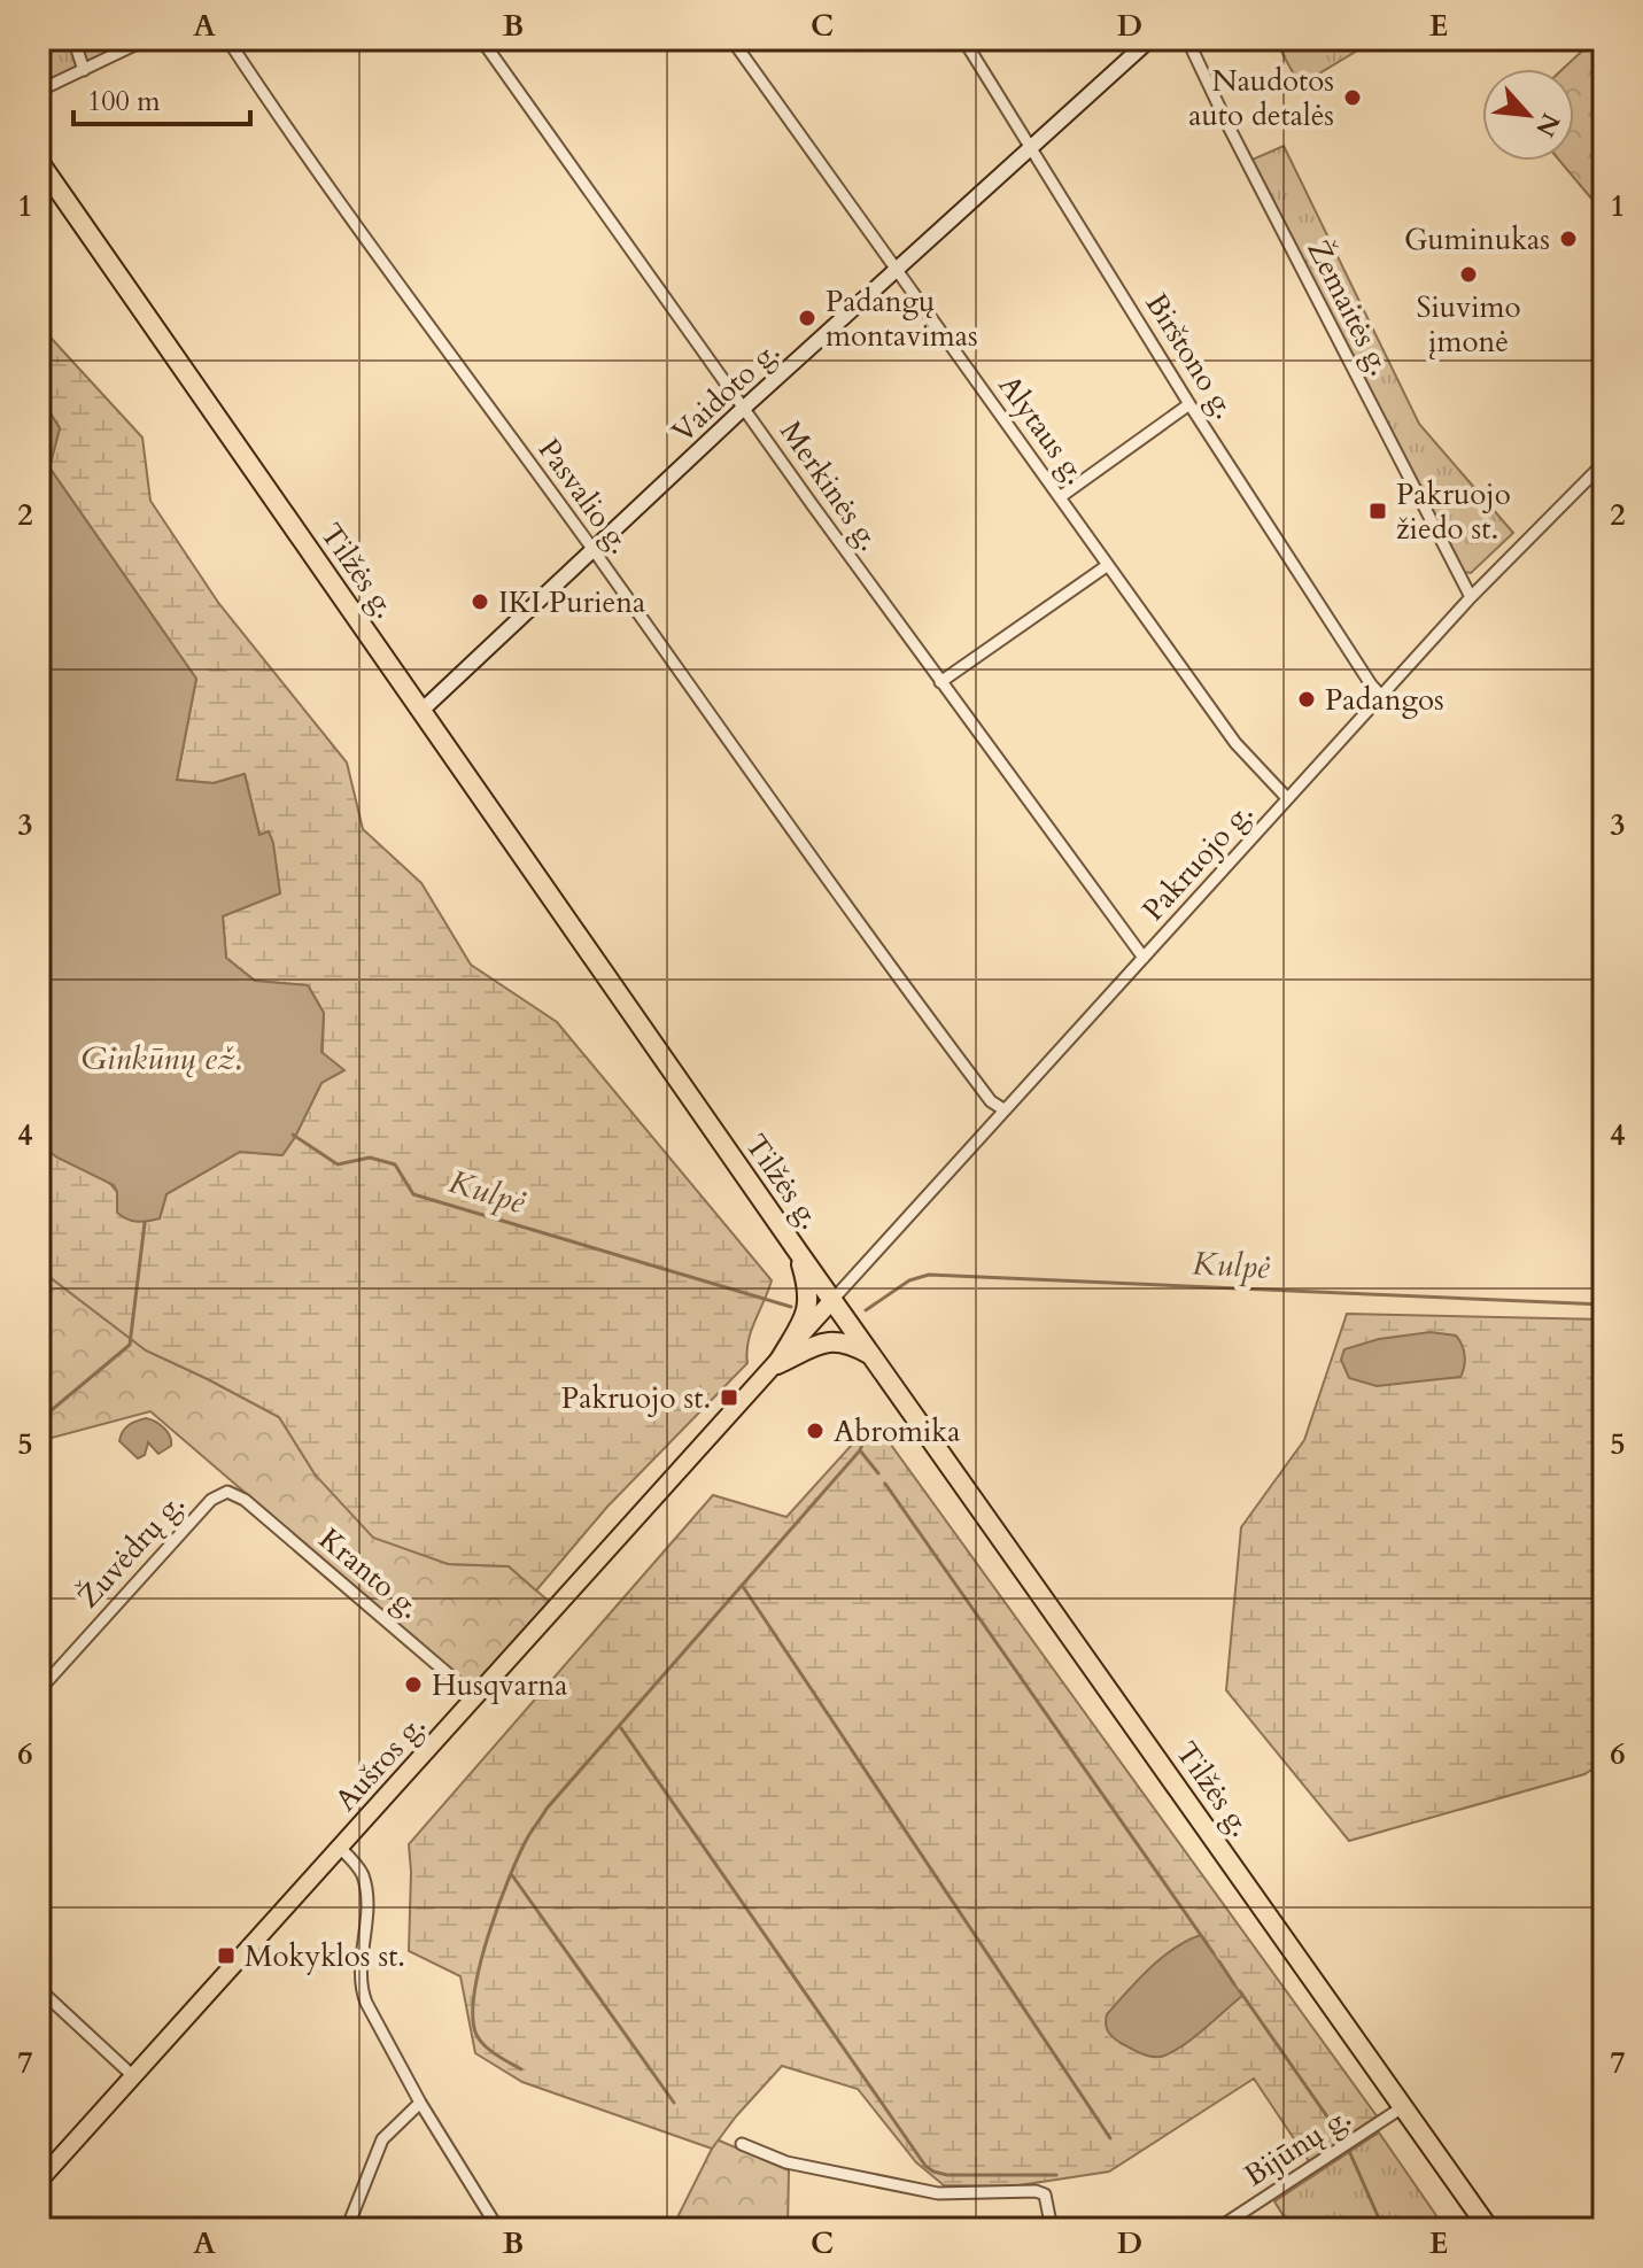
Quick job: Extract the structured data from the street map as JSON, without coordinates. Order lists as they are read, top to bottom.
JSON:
{
  "streets": {
    "highway": ["Tilžės g."],
    "main road": ["Vaidoto g.", "Aušros g."],
    "street": [
      "Žemaitės g.",
      "Birštono g.",
      "Alytaus g.",
      "Merkinės g.",
      "Pasvalio g.",
      "Pakruojo g.",
      "Žuvėdrų g.",
      "Kranto g.",
      "Bijūnų g."
    ]
  },
  "crossings": [
    ["Žemaitės g.", "Pakruojo g."],
    ["Birštono g.", "Vaidoto g."],
    ["Birštono g.", "Pakruojo g."],
    ["Vaidoto g.", "Alytaus g."],
    ["Vaidoto g.", "Merkinės g."],
    ["Vaidoto g.", "Pasvalio g."],
    ["Vaidoto g.", "Tilžės g."],
    ["Alytaus g.", "Pakruojo g."],
    ["Merkinės g.", "Pakruojo g."],
    ["Pasvalio g.", "Pakruojo g."],
    ["Tilžės g.", "Pakruojo g."],
    ["Tilžės g.", "Aušros g."],
    ["Tilžės g.", "Bijūnų g."],
    ["Pakruojo g.", "Aušros g."],
    ["Žuvėdrų g.", "Kranto g."],
    ["Kranto g.", "Aušros g."]
  ],
  "water": ["Ginkūnų ež.", "Kulpė"],
  "places": {
    "other": [
      "Naudotos auto detalės",
      "Guminukas",
      "Siuvimo įmonė",
      "Padangų montavimas",
      "IKI Puriena",
      "Padangos",
      "Abromika",
      "Husqvarna"
    ],
    "transit": ["Pakruojo žiedo st.", "Pakruojo st.", "Mokyklos st."]
  },
  "scale_bar": "100 m",
  "north": "bottom right",
  "grid": {
    "columns": [
      "A",
      "B",
      "C",
      "D",
      "E"
    ],
    "rows": [
      "1",
      "2",
      "3",
      "4",
      "5",
      "6",
      "7"
    ]
  }
}
